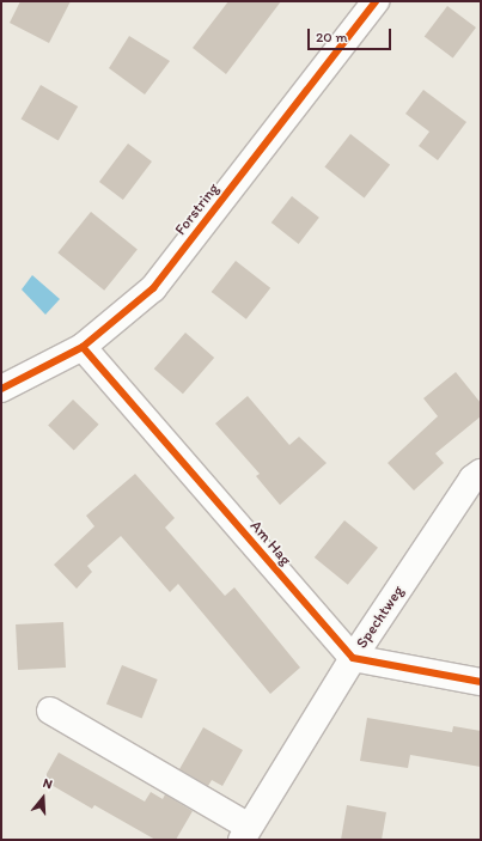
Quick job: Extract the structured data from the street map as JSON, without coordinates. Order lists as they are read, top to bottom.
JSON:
{
  "streets": {
    "street": ["Forstring", "Am Hag", "Spechtweg"]
  },
  "crossings": [
    ["Forstring", "Am Hag"],
    ["Am Hag", "Spechtweg"]
  ],
  "scale_bar": "20 m",
  "north": "top"
}
